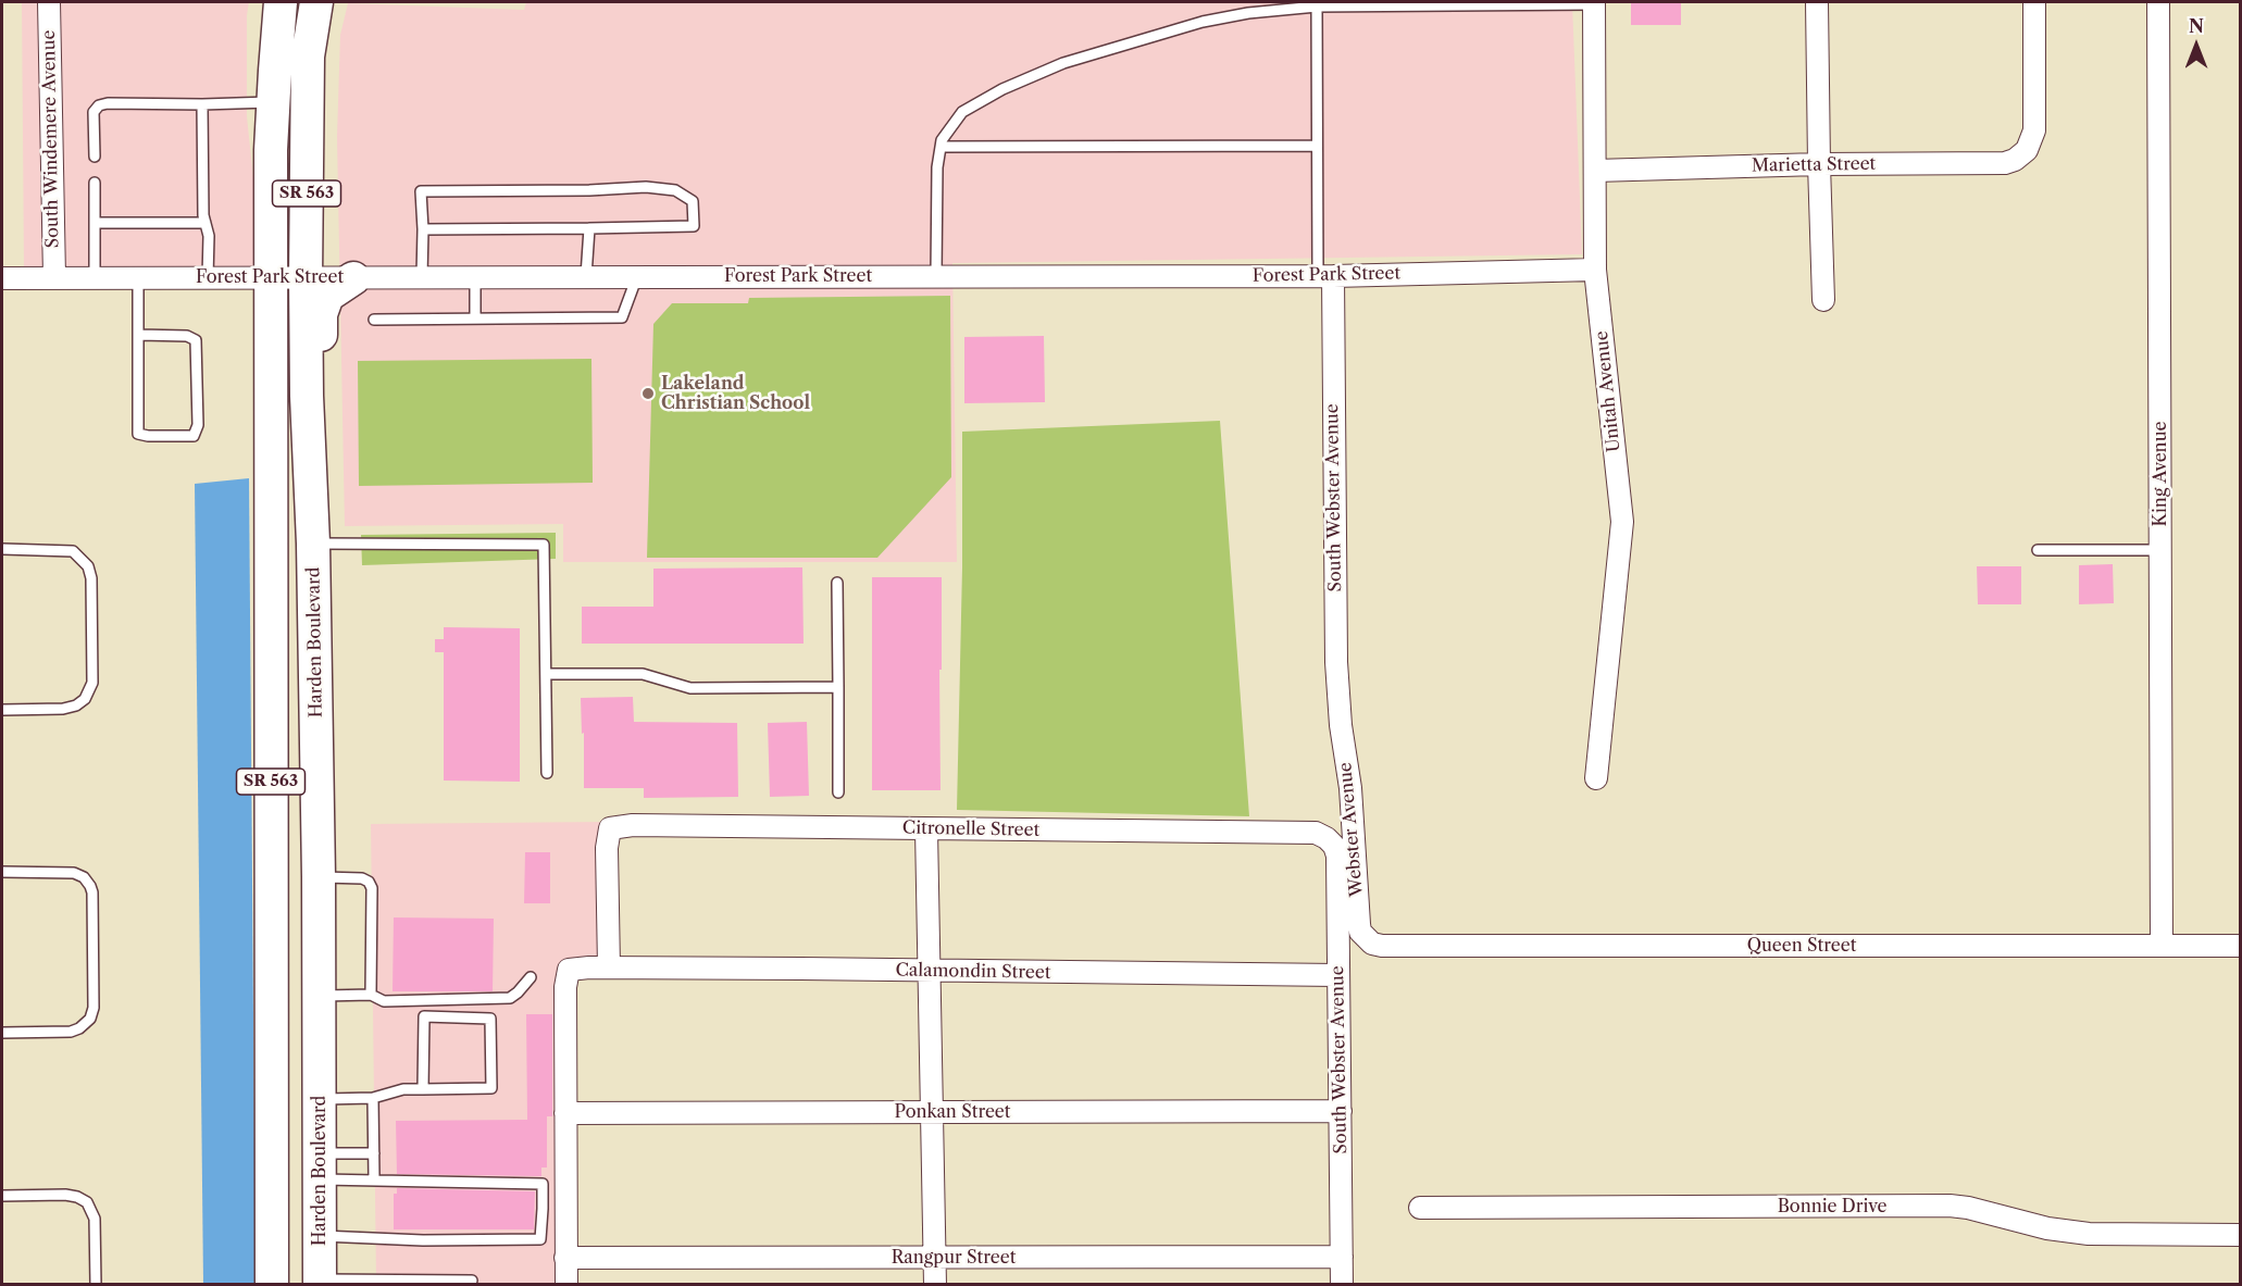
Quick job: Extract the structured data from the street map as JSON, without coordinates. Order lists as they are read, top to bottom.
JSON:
{
  "streets": {
    "main road": ["SR 563", "Harden Boulevard"],
    "street": [
      "South Windemere Avenue",
      "Marietta Street",
      "Forest Park Street",
      "Unitah Avenue",
      "King Avenue",
      "South Webster Avenue",
      "Citronelle Street",
      "Webster Avenue",
      "Queen Street",
      "Calamondin Street",
      "Ponkan Street",
      "Bonnie Drive",
      "Rangpur Street"
    ]
  },
  "crossings": [
    ["South Windemere Avenue", "Forest Park Street"],
    ["Marietta Street", "Unitah Avenue"],
    ["SR 563", "Forest Park Street"],
    ["Forest Park Street", "Unitah Avenue"],
    ["Forest Park Street", "South Webster Avenue"],
    ["Forest Park Street", "Harden Boulevard"],
    ["King Avenue", "Queen Street"],
    ["South Webster Avenue", "Citronelle Street"],
    ["South Webster Avenue", "Webster Avenue"],
    ["South Webster Avenue", "Calamondin Street"],
    ["South Webster Avenue", "Ponkan Street"],
    ["South Webster Avenue", "Rangpur Street"],
    ["Citronelle Street", "Calamondin Street"],
    ["Webster Avenue", "Queen Street"],
    ["Calamondin Street", "Ponkan Street"]
  ],
  "places": ["Lakeland Christian School"],
  "north": "top"
}
